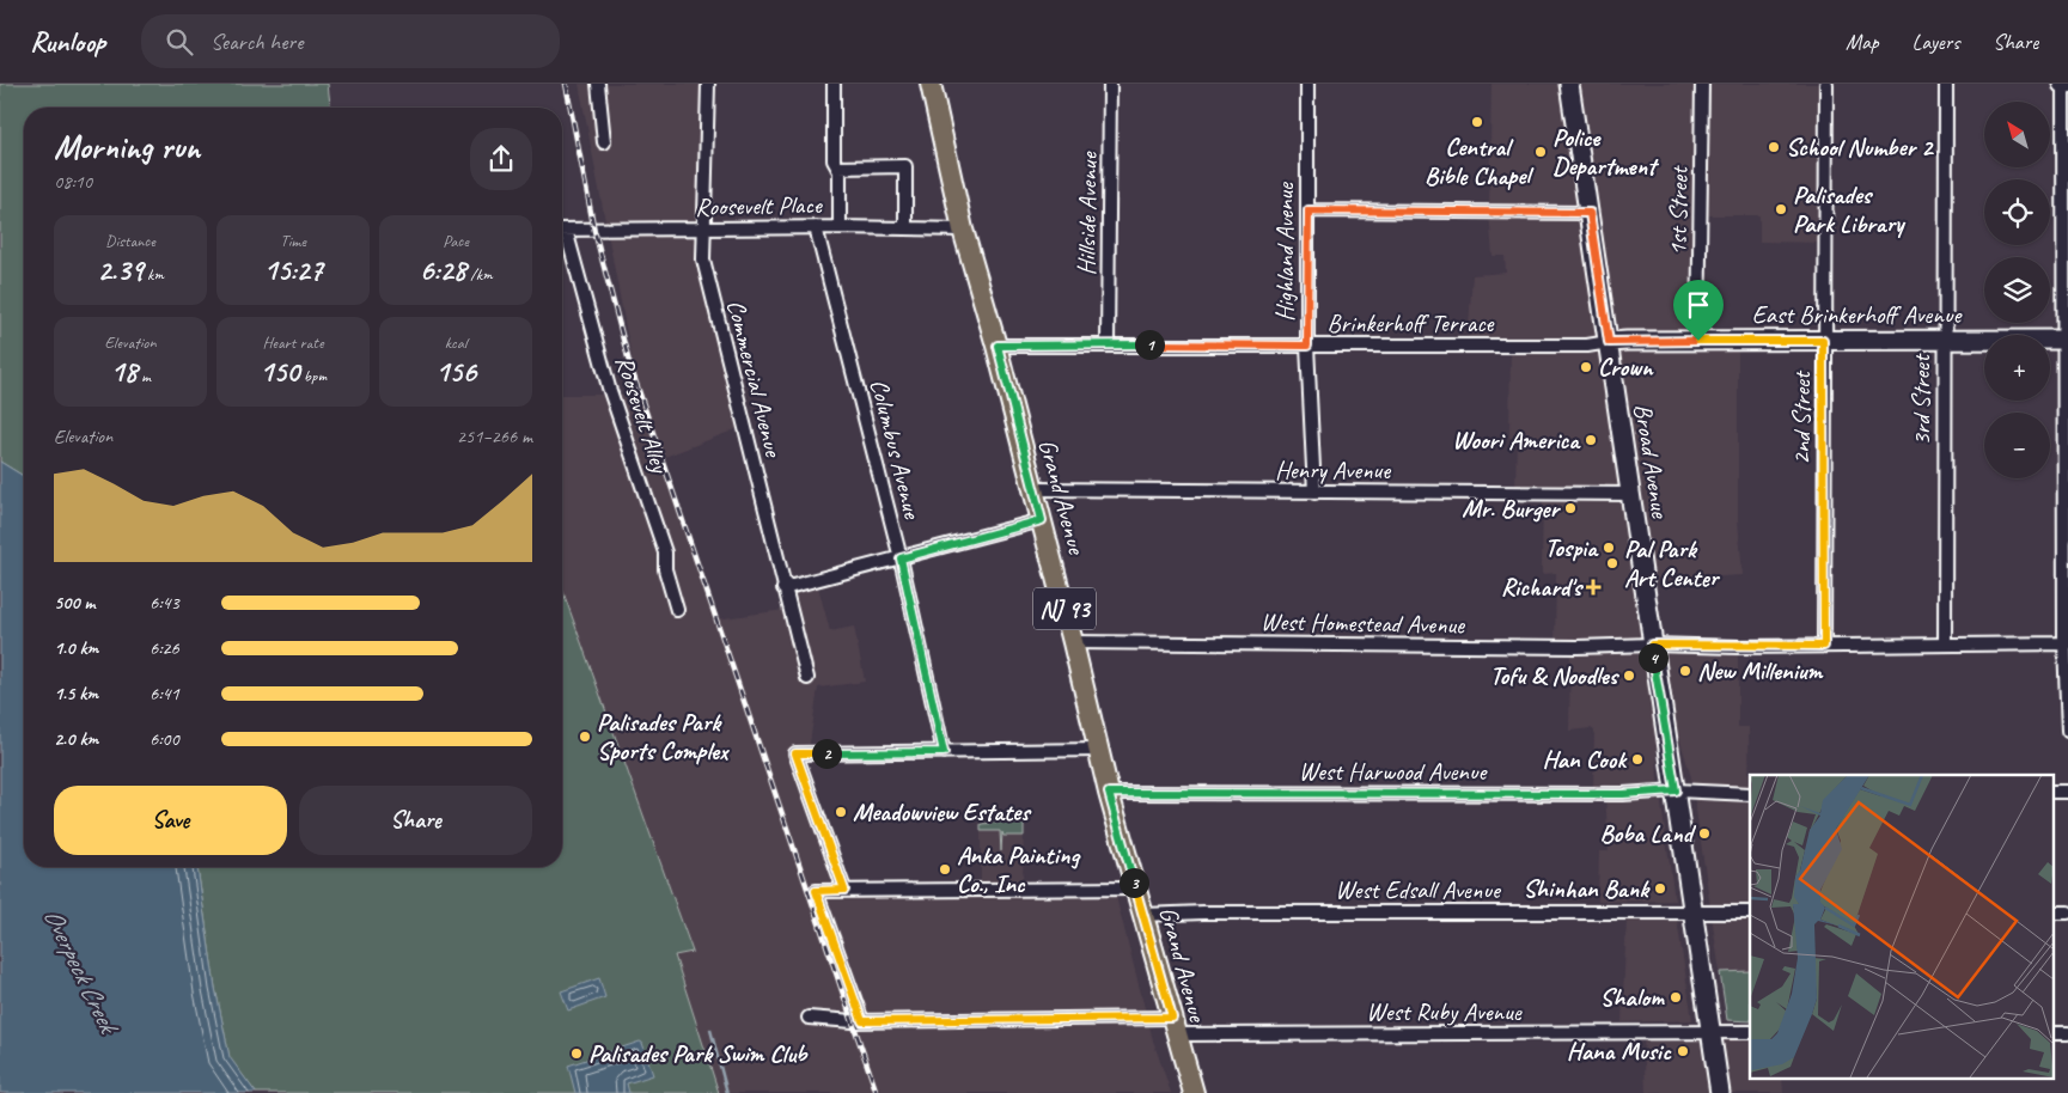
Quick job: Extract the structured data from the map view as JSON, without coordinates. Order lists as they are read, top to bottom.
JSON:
{
  "streets": {
    "main road": [
      "East Brinkerhoff Avenue",
      "Broad Avenue",
      "Grand Avenue",
      "NJ 93"
    ],
    "street": [
      "Roosevelt Place",
      "1st Street",
      "Hillside Avenue",
      "Highland Avenue",
      "Brinkerhoff Terrace",
      "Commercial Avenue",
      "3rd Street",
      "Roosevelt Alley",
      "2nd Street",
      "Columbus Avenue",
      "Henry Avenue",
      "West Homestead Avenue",
      "West Harwood Avenue",
      "West Edsall Avenue",
      "West Ruby Avenue"
    ]
  },
  "crossings": [
    ["Roosevelt Place", "Commercial Avenue"],
    ["Roosevelt Place", "Columbus Avenue"],
    ["Roosevelt Place", "Grand Avenue"],
    ["1st Street", "East Brinkerhoff Avenue"],
    ["Hillside Avenue", "Brinkerhoff Terrace"],
    ["Highland Avenue", "Brinkerhoff Terrace"],
    ["Highland Avenue", "Henry Avenue"],
    ["East Brinkerhoff Avenue", "Brinkerhoff Terrace"],
    ["East Brinkerhoff Avenue", "3rd Street"],
    ["East Brinkerhoff Avenue", "2nd Street"],
    ["East Brinkerhoff Avenue", "Broad Avenue"],
    ["Brinkerhoff Terrace", "Broad Avenue"],
    ["Brinkerhoff Terrace", "Grand Avenue"],
    ["3rd Street", "West Homestead Avenue"],
    ["2nd Street", "West Homestead Avenue"],
    ["Broad Avenue", "Henry Avenue"],
    ["Broad Avenue", "West Homestead Avenue"],
    ["Broad Avenue", "West Harwood Avenue"],
    ["Broad Avenue", "West Edsall Avenue"],
    ["Broad Avenue", "West Ruby Avenue"],
    ["Henry Avenue", "Grand Avenue"],
    ["Grand Avenue", "West Homestead Avenue"],
    ["Grand Avenue", "West Harwood Avenue"],
    ["Grand Avenue", "West Edsall Avenue"],
    ["Grand Avenue", "West Ruby Avenue"]
  ],
  "water": ["Overpeck Creek"],
  "places": {
    "other": [
      "Central Bible Chapel",
      "School Number 2",
      "Police Department",
      "Palisades Park Library",
      "Crown",
      "Woori America",
      "Mr. Burger",
      "Tospia",
      "Pal Park Art Center",
      "New Millenium",
      "Tofu & Noodles",
      "Palisades Park Sports Complex",
      "Han Cook",
      "Meadowview Estates",
      "Boba Land",
      "Anka Painting Co., Inc",
      "Shinhan Bank",
      "Shalom",
      "Hana Music",
      "Palisades Park Swim Club"
    ],
    "health": ["Richard's"]
  },
  "north": "top left",
  "page": {
    "header": "Runloop",
    "search": "Search here",
    "nav": ["Map", "Layers", "Share"],
    "map_buttons": ["+", "−"],
    "heading": ["Morning run", "08:10"],
    "stats": [
      ["Distance", "2.39 km"],
      ["Time", "15:27"],
      ["Pace", "6:28 /km"],
      ["Elevation", "18 m"],
      ["Heart rate", "150 bpm"],
      ["kcal", "156"]
    ],
    "pins": [
      "1",
      "4",
      "2",
      "3"
    ],
    "chart": ["Elevation", "251–266 m"],
    "list": [
      {
        "name": "500 m",
        "note": "6:43"
      },
      {
        "name": "1.0 km",
        "note": "6:26"
      },
      {
        "name": "1.5 km",
        "note": "6:41"
      },
      {
        "name": "2.0 km",
        "note": "6:00"
      }
    ],
    "buttons": ["Save", "Share"]
  }
}
